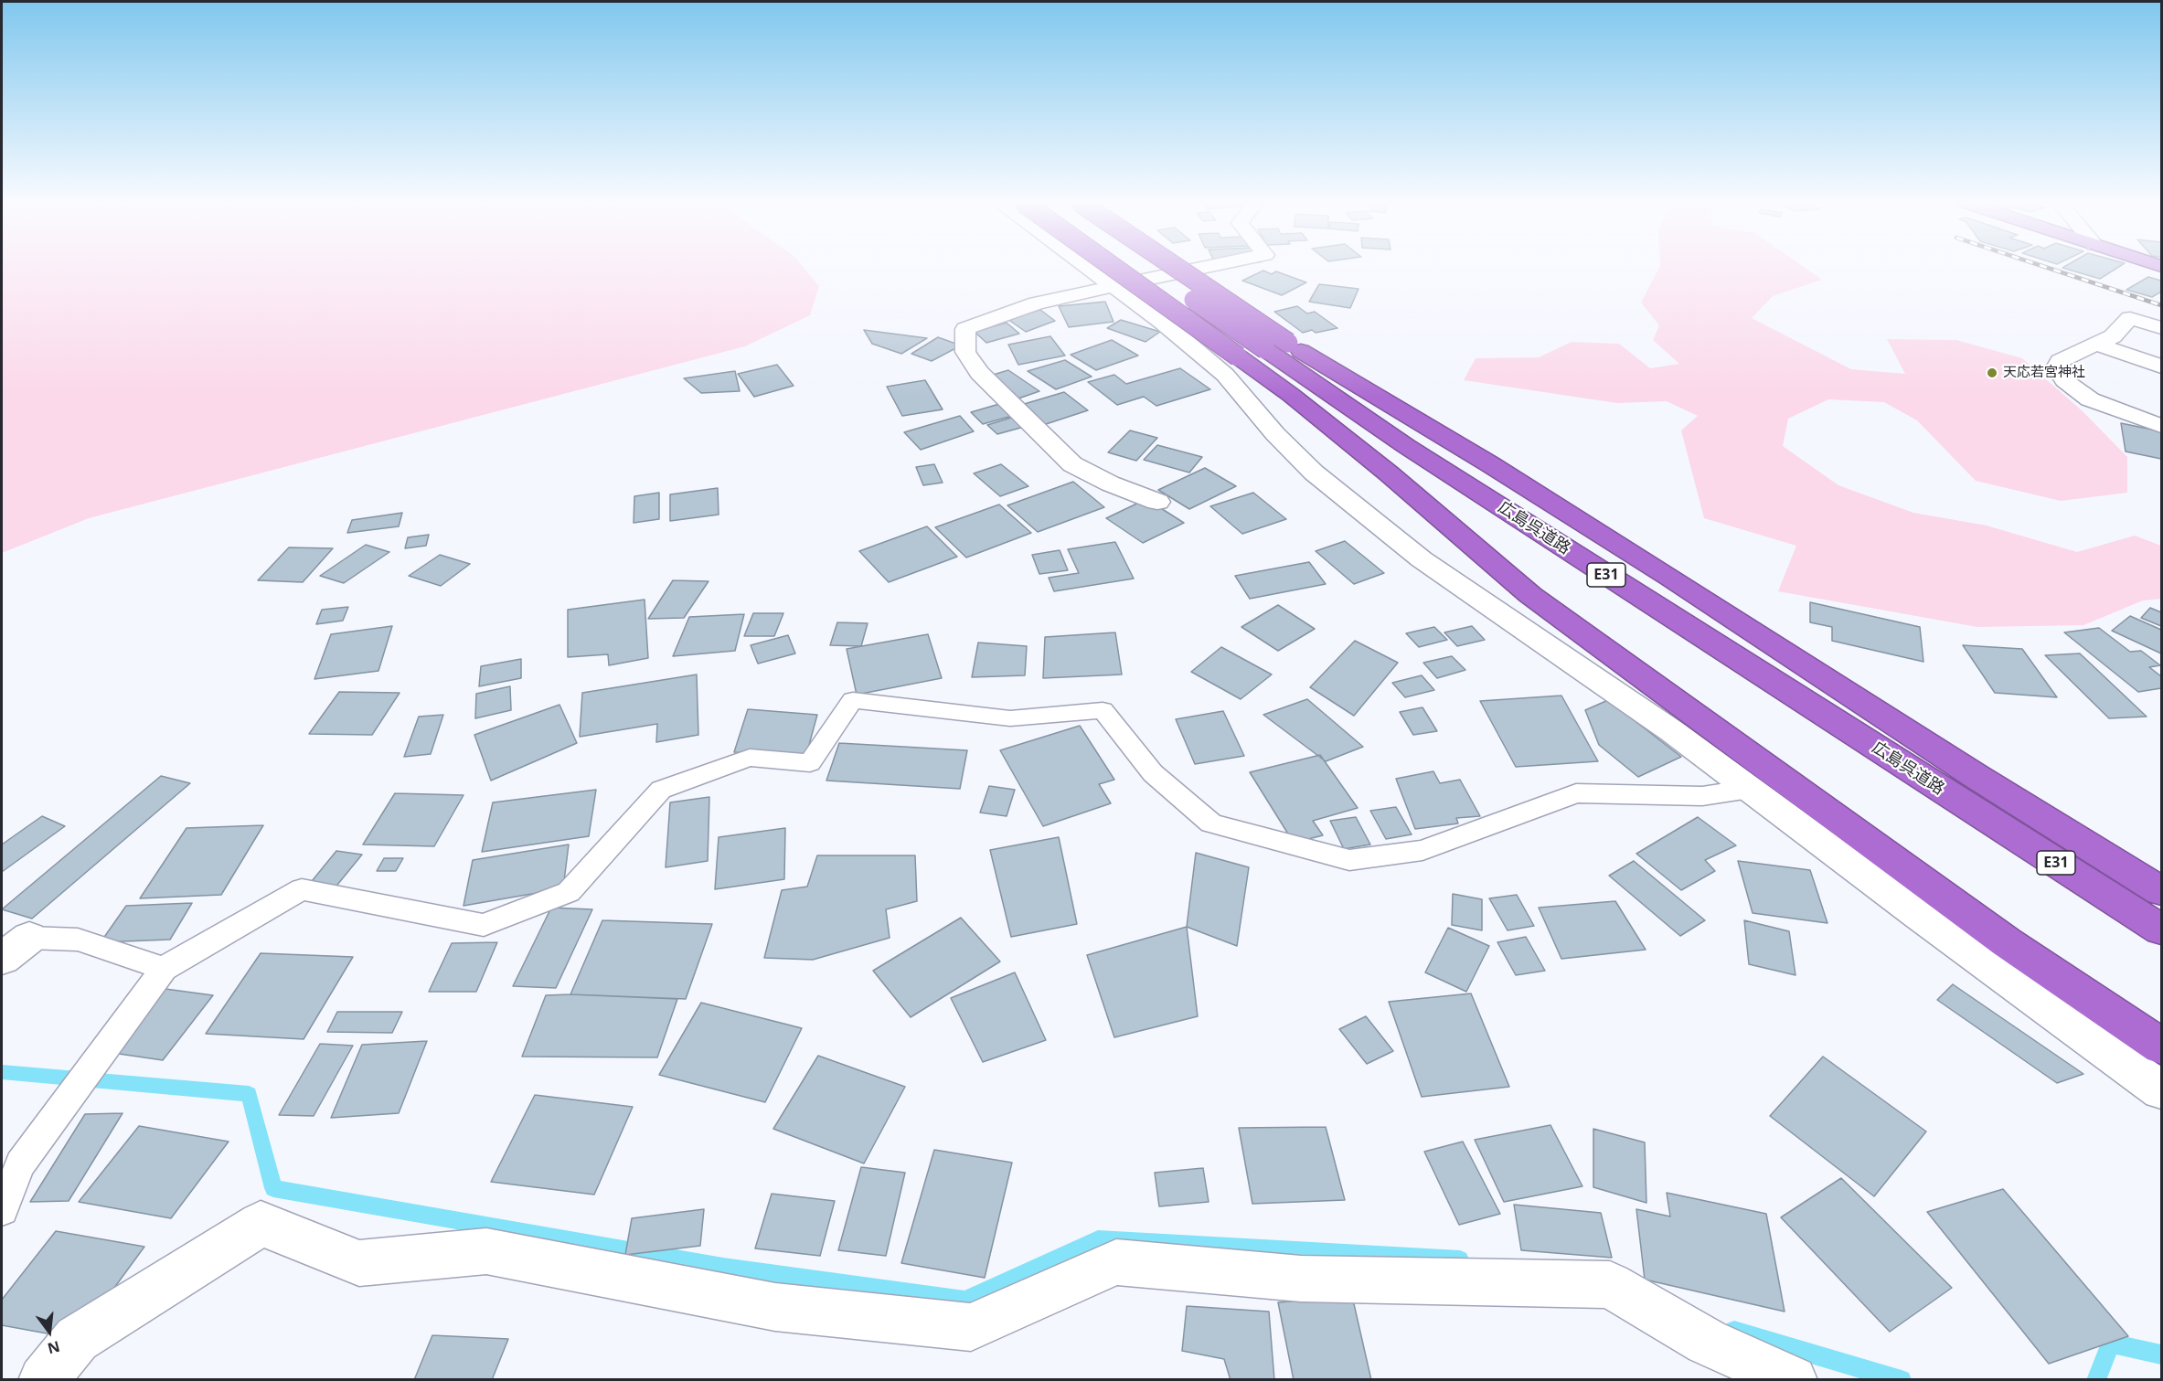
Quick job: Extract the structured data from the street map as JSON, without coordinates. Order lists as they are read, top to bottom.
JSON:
{
  "streets": {
    "highway": ["広島呉道路", "E31"]
  },
  "places": ["天応若宮神社"],
  "north": "bottom"
}
